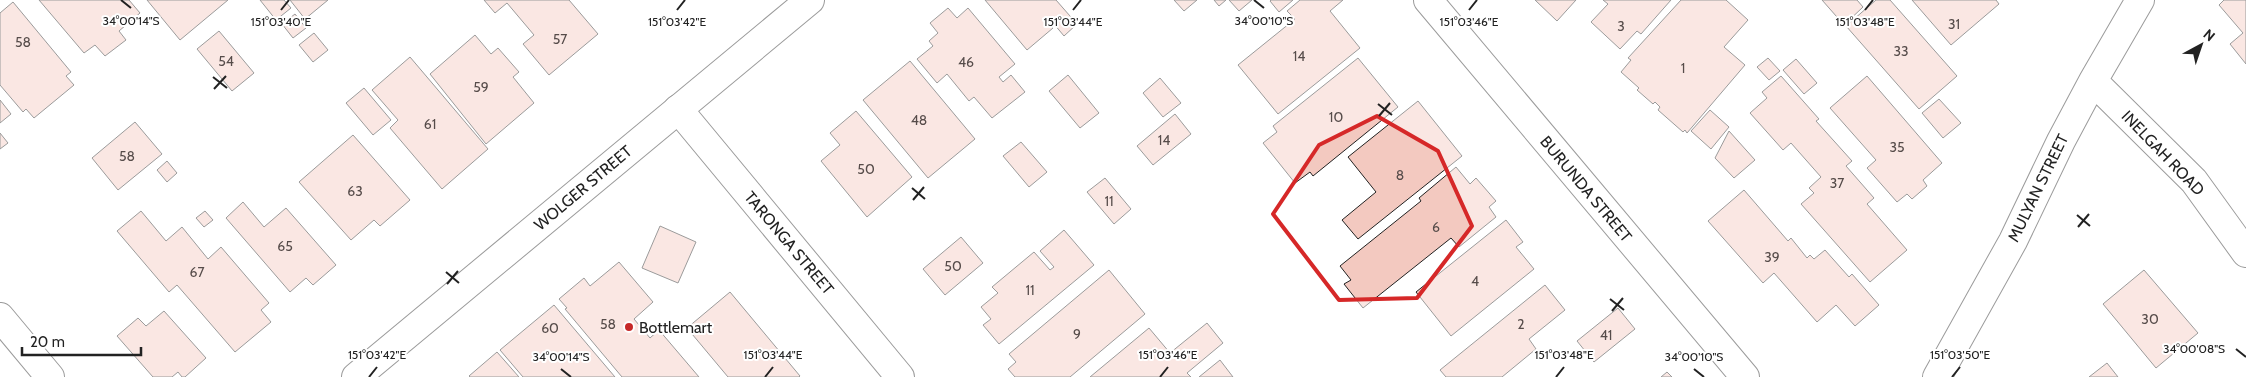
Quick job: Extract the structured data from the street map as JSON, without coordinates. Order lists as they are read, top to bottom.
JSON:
{
  "streets": {
    "street": [
      "INELGAH ROAD",
      "WOLGER STREET",
      "MULYAN STREET",
      "BURUNDA STREET",
      "TARONGA STREET"
    ]
  },
  "crossings": [
    ["INELGAH ROAD", "MULYAN STREET"],
    ["WOLGER STREET", "TARONGA STREET"]
  ],
  "places": ["Bottlemart"],
  "house_numbers": [
    "31",
    "3",
    "57",
    "58",
    "33",
    "14",
    "54",
    "46",
    "1",
    "59",
    "10",
    "48",
    "61",
    "14",
    "35",
    "58",
    "50",
    "8",
    "37",
    "63",
    "11",
    "6",
    "65",
    "39",
    "50",
    "67",
    "4",
    "11",
    "30",
    "58",
    "2",
    "60",
    "9",
    "41"
  ],
  "scale_bar": "20 m",
  "north": "top right",
  "coordinates": [
    "34°00'14\"S",
    "34°00'10\"S",
    "151°03'40\"E",
    "151°03'42\"E",
    "151°03'44\"E",
    "151°03'46\"E",
    "151°03'48\"E",
    "34°00'08\"S",
    "151°03'50\"E"
  ]
}
